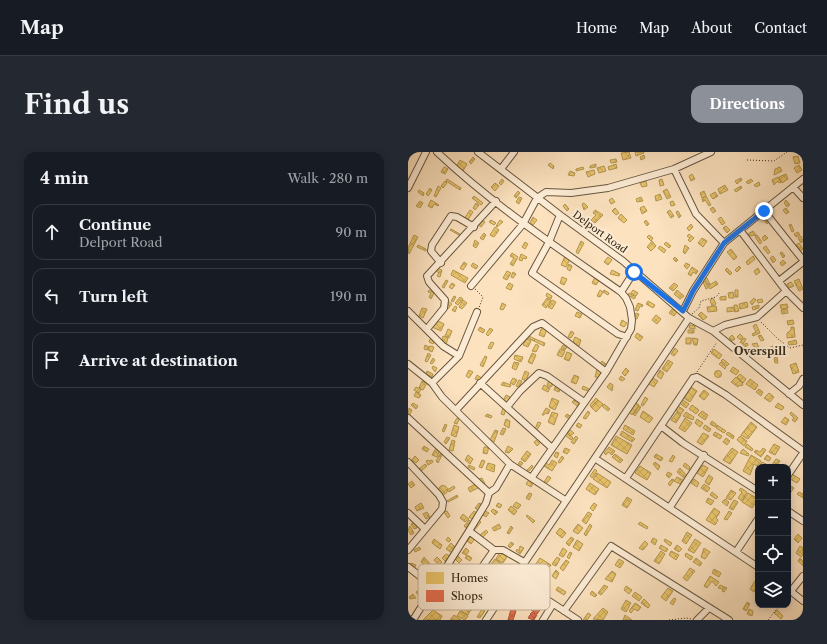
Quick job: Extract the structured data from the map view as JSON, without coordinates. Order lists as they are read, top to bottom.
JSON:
{
  "streets": {
    "street": ["Delport Road"]
  },
  "districts": ["Overspill"],
  "legend": ["Homes", "Shops"],
  "page": {
    "header": "Map",
    "nav": [
      "Home",
      "Map",
      "About",
      "Contact"
    ],
    "buttons": "Directions",
    "title": "Find us",
    "heading": ["4 min", "Walk · 280 m"],
    "list": [
      ["Continue", "Delport Road", "90 m"],
      ["Turn left", "190 m"],
      "Arrive at destination"
    ],
    "map_buttons": ["+", "−"]
  }
}
